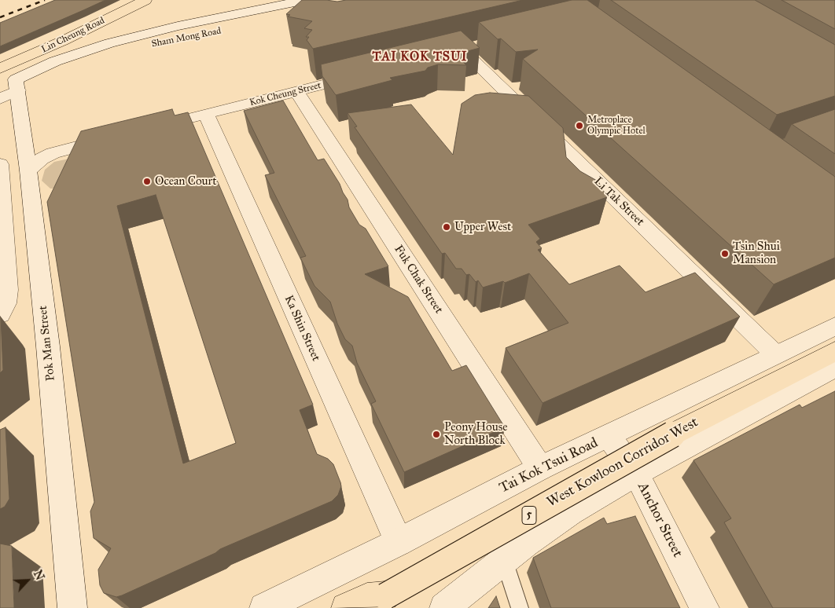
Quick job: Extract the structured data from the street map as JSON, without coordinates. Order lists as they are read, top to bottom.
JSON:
{
  "streets": {
    "highway": ["Lin Cheung Road", "West Kowloon Corridor West", "5"],
    "street": [
      "Sham Mong Road",
      "Kok Cheung Street",
      "Li Tak Street",
      "Fuk Chak Street",
      "Ka Shin Street",
      "Pok Man Street",
      "Tai Kok Tsui Road",
      "Anchor Street"
    ]
  },
  "crossings": [
    ["Sham Mong Road", "Pok Man Street"],
    ["Kok Cheung Street", "Fuk Chak Street"],
    ["Kok Cheung Street", "Ka Shin Street"],
    ["Li Tak Street", "Tai Kok Tsui Road"],
    ["Fuk Chak Street", "Tai Kok Tsui Road"],
    ["Ka Shin Street", "Tai Kok Tsui Road"],
    ["Tai Kok Tsui Road", "Anchor Street"]
  ],
  "districts": ["TAI KOK TSUI"],
  "places": [
    "Metroplace Olympic Hotel",
    "Ocean Court",
    "Upper West",
    "Tsin Shui Mansion",
    "Peony House North Block"
  ],
  "north": "top right"
}
